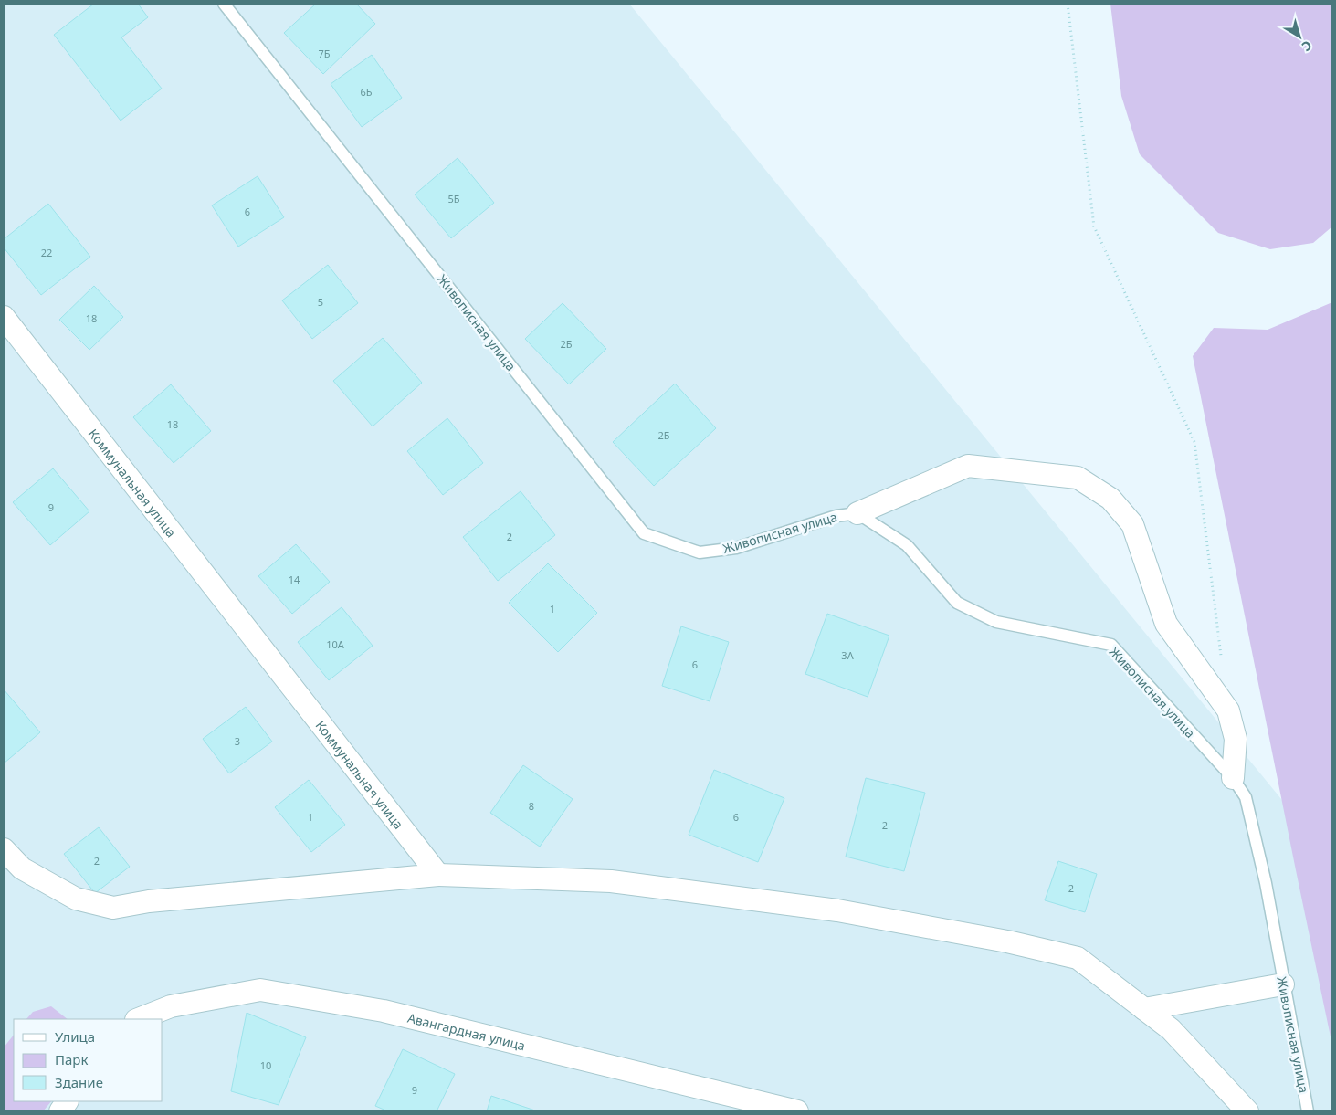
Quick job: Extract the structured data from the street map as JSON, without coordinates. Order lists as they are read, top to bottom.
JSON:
{
  "streets": {
    "street": ["Коммунальная улица", "Авангардная улица"],
    "lane": ["Живописная улица"]
  },
  "house_numbers": [
    "7Б",
    "6Б",
    "5Б",
    "6",
    "22",
    "5",
    "18",
    "2Б",
    "18",
    "2Б",
    "9",
    "2",
    "14",
    "1",
    "10А",
    "3А",
    "6",
    "3",
    "8",
    "1",
    "6",
    "2",
    "2",
    "2",
    "10",
    "9"
  ],
  "legend": ["Улица", "Парк", "Здание"],
  "north": "bottom right"
}
